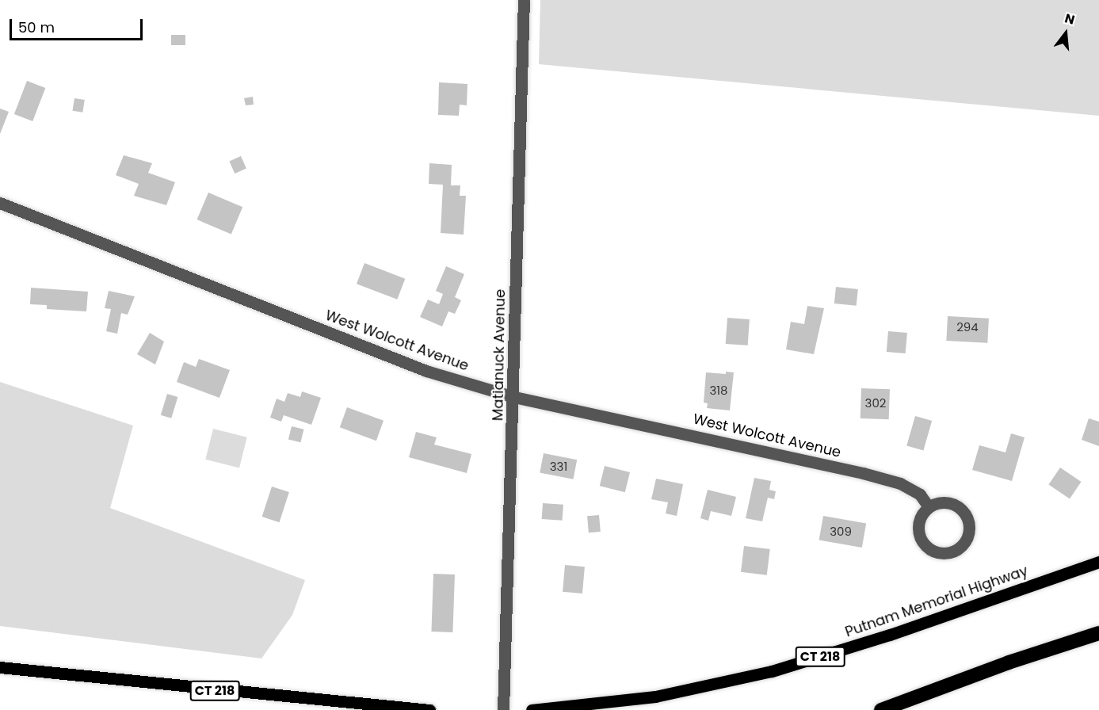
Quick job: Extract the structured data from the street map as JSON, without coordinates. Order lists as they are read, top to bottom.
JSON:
{
  "streets": {
    "main road": ["Putnam Memorial Highway", "CT 218"],
    "street": ["West Wolcott Avenue", "Matianuck Avenue"]
  },
  "crossings": [
    ["West Wolcott Avenue", "Matianuck Avenue"]
  ],
  "house_numbers": [
    "294",
    "318",
    "302",
    "331",
    "309"
  ],
  "scale_bar": "50 m",
  "north": "top"
}
